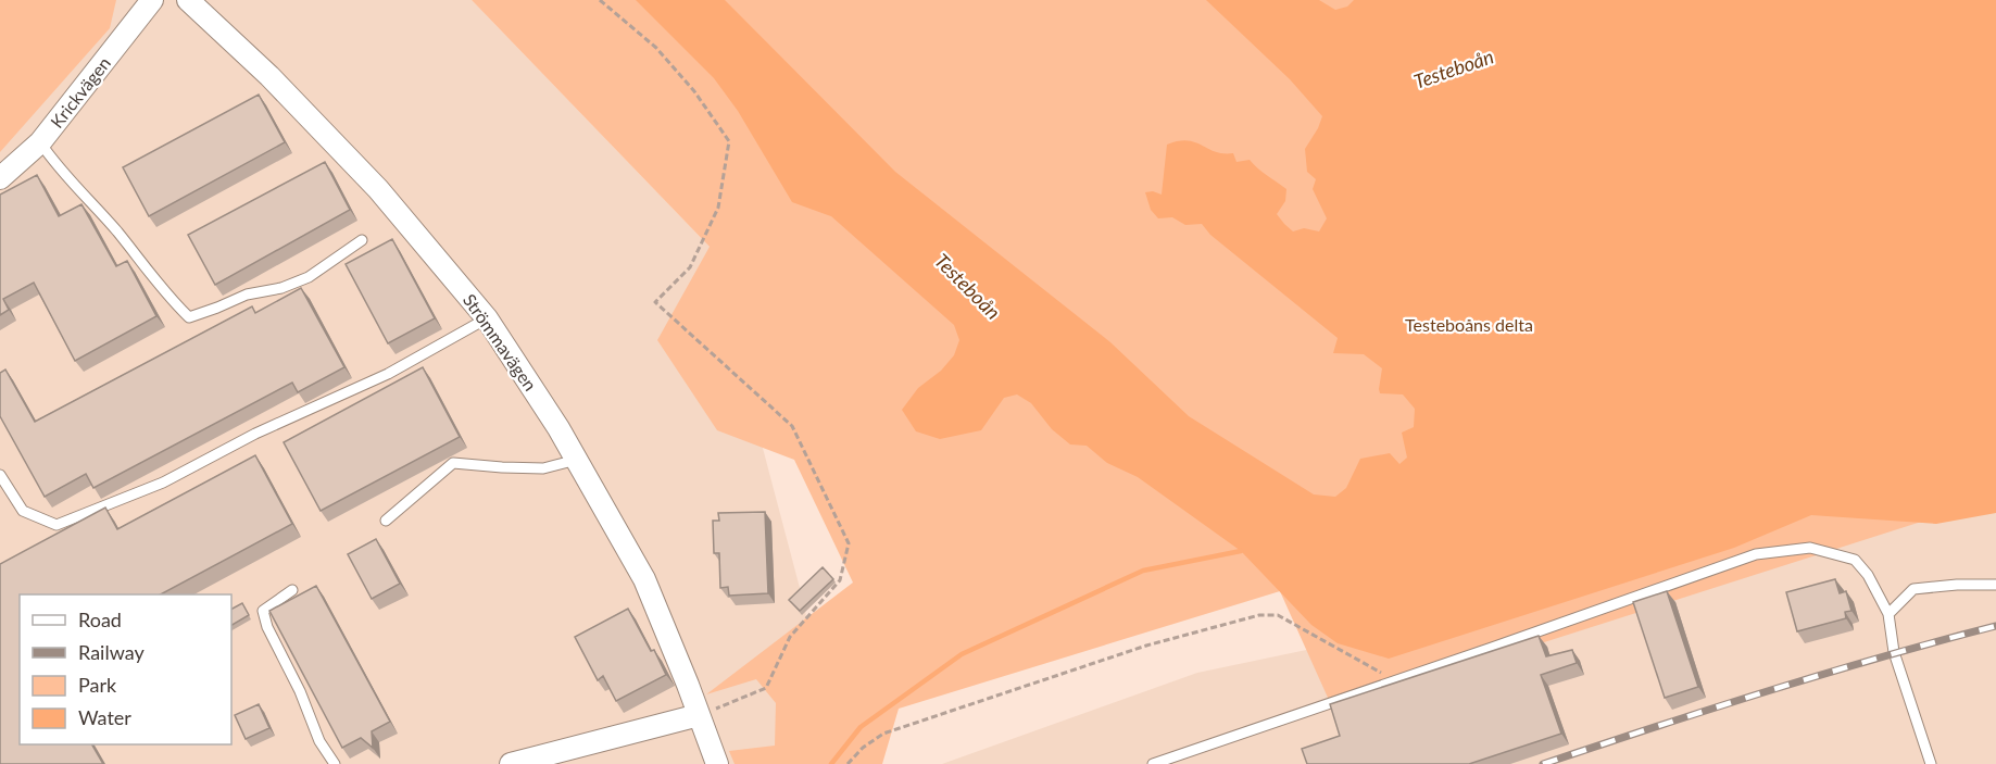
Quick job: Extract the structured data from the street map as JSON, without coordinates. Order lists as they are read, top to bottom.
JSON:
{
  "streets": {
    "street": ["Krickvägen", "Strömmavägen"]
  },
  "water": ["Testeboån"],
  "parks": ["Testeboåns delta"],
  "legend": [
    "Road",
    "Railway",
    "Park",
    "Water"
  ]
}
